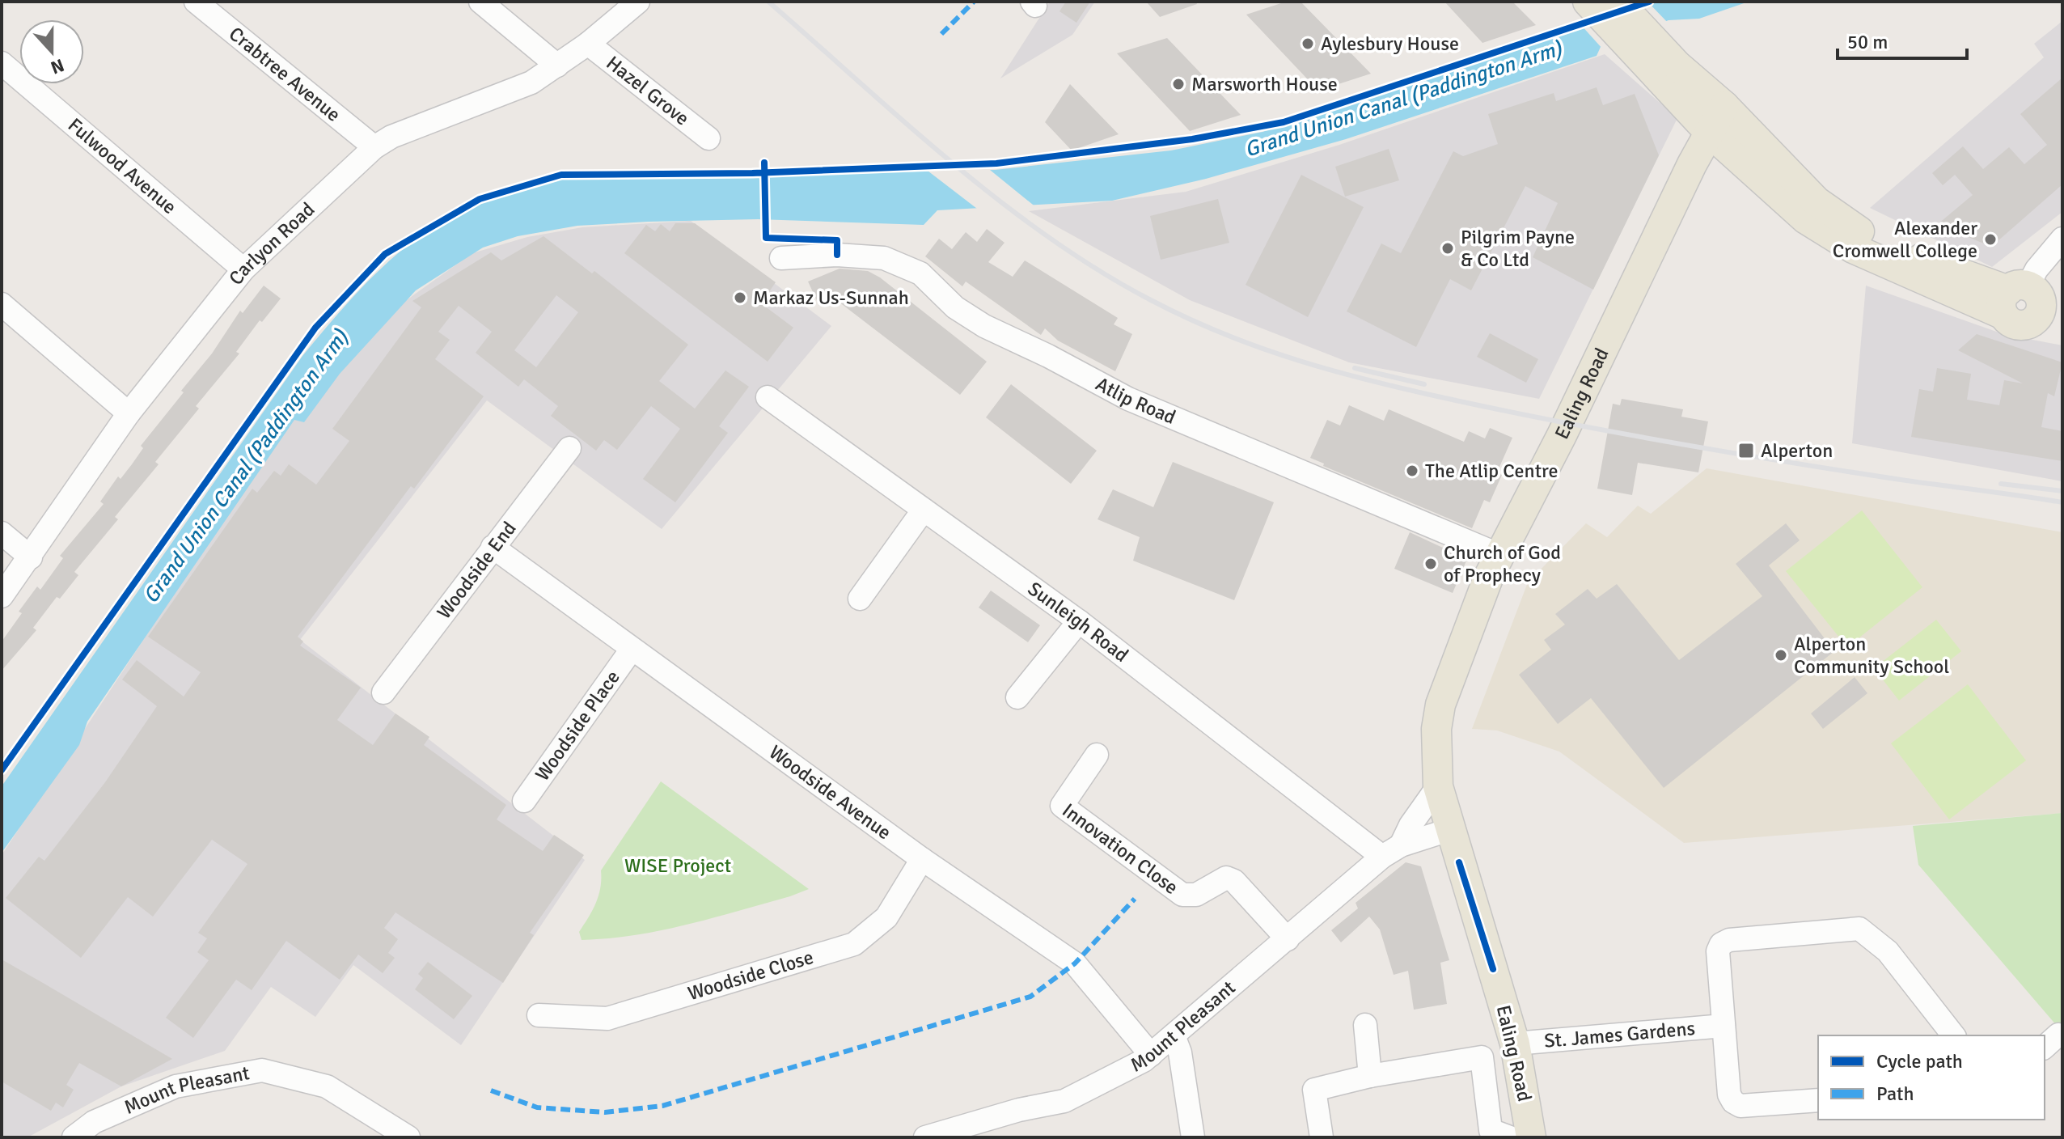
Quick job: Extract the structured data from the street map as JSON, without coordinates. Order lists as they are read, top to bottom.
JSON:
{
  "streets": {
    "main road": ["Ealing Road"],
    "street": [
      "Crabtree Avenue",
      "Hazel Grove",
      "Fulwood Avenue",
      "Carlyon Road",
      "Atlip Road",
      "Woodside End",
      "Sunleigh Road",
      "Woodside Place",
      "Woodside Avenue",
      "Innovation Close",
      "Woodside Close",
      "Mount Pleasant",
      "St. James Gardens"
    ]
  },
  "crossings": [
    ["Crabtree Avenue", "Carlyon Road"],
    ["Hazel Grove", "Carlyon Road"],
    ["Fulwood Avenue", "Carlyon Road"],
    ["Ealing Road", "Atlip Road"],
    ["Ealing Road", "Mount Pleasant"],
    ["Ealing Road", "St. James Gardens"],
    ["Woodside End", "Woodside Avenue"],
    ["Sunleigh Road", "Mount Pleasant"],
    ["Woodside Place", "Woodside Avenue"],
    ["Woodside Avenue", "Woodside Close"],
    ["Woodside Avenue", "Mount Pleasant"],
    ["Innovation Close", "Mount Pleasant"]
  ],
  "water": ["Grand Union Canal (Paddington Arm)"],
  "parks": ["WISE Project"],
  "places": {
    "other": [
      "Aylesbury House",
      "Marsworth House",
      "Alexander Cromwell College",
      "Pilgrim Payne & Co Ltd",
      "Markaz Us-Sunnah",
      "The Atlip Centre",
      "Church of God of Prophecy",
      "Alperton Community School"
    ],
    "transit": ["Alperton"]
  },
  "legend": ["Cycle path", "Path"],
  "scale_bar": "50 m",
  "north": "bottom"
}
